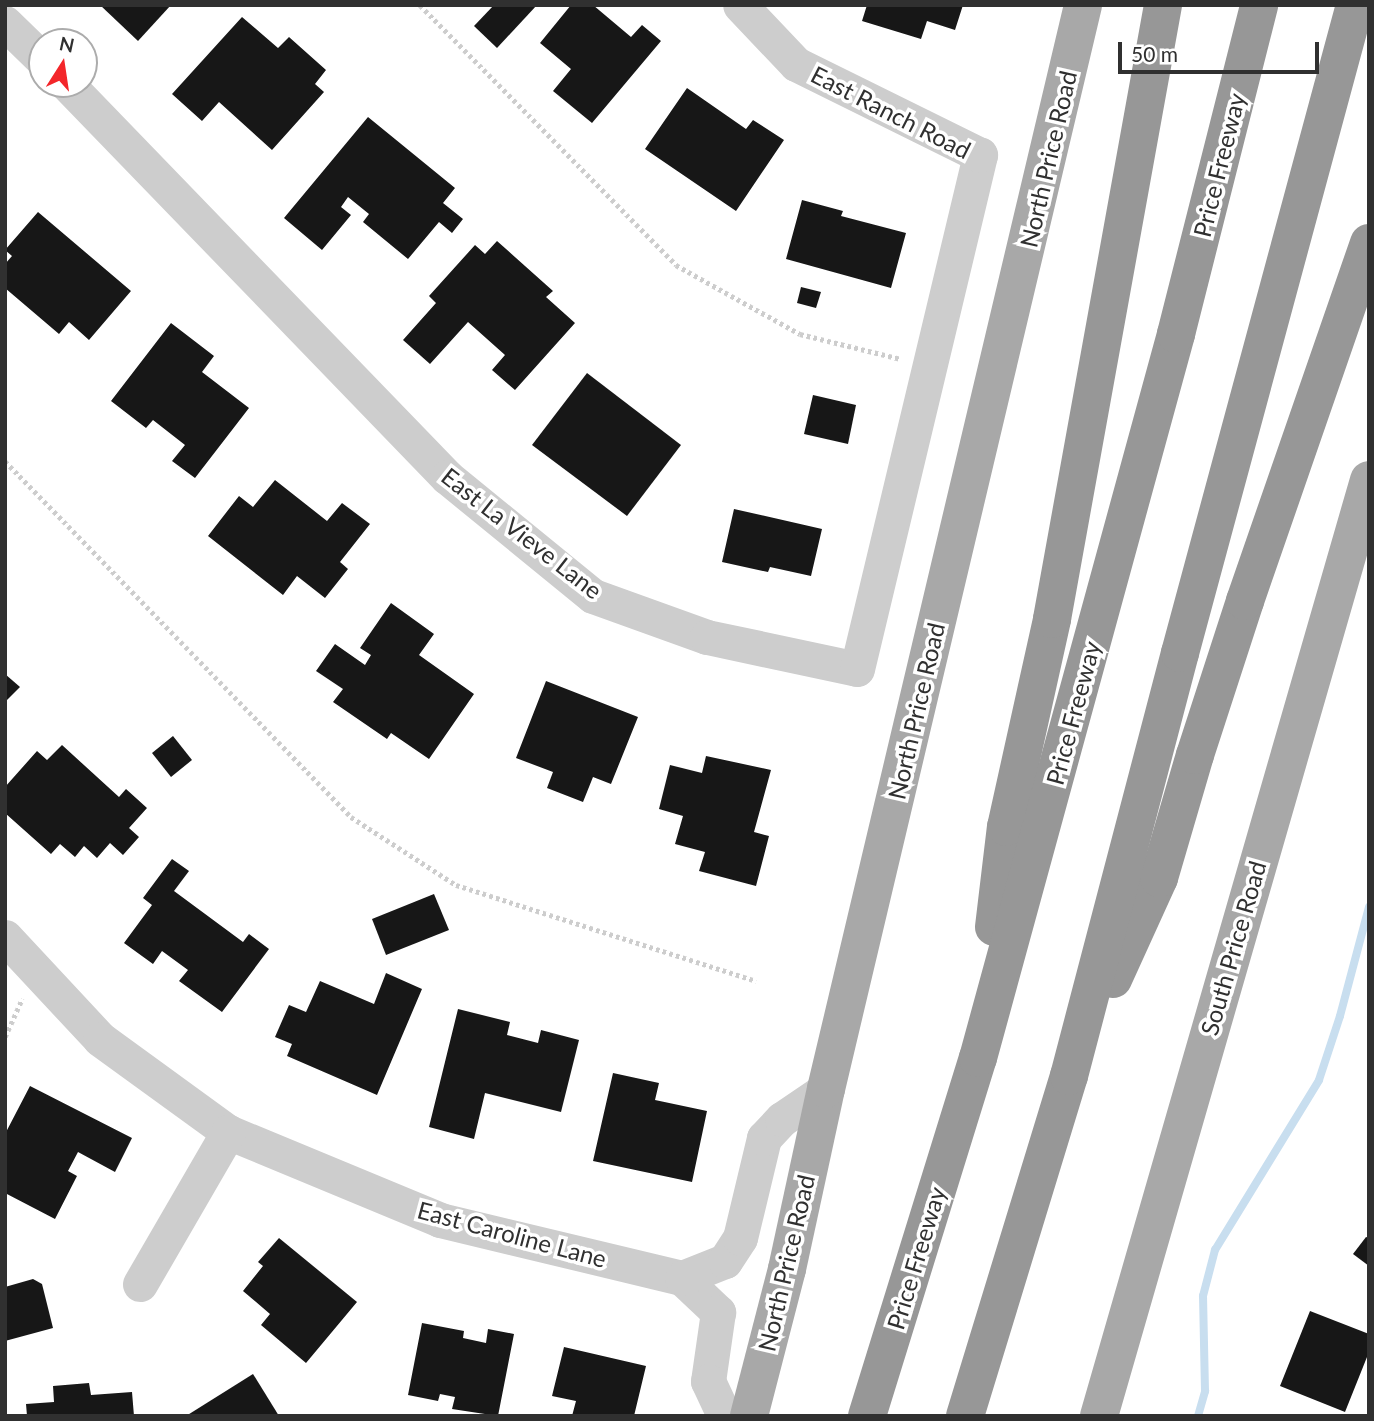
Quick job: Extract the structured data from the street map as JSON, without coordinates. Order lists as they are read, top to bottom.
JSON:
{
  "streets": {
    "highway": ["Price Freeway"],
    "main road": ["North Price Road", "South Price Road"],
    "street": ["East Ranch Road", "East La Vieve Lane", "East Caroline Lane"]
  },
  "crossings": [
    ["East Ranch Road", "East La Vieve Lane"]
  ],
  "scale_bar": "50 m",
  "north": "top"
}
